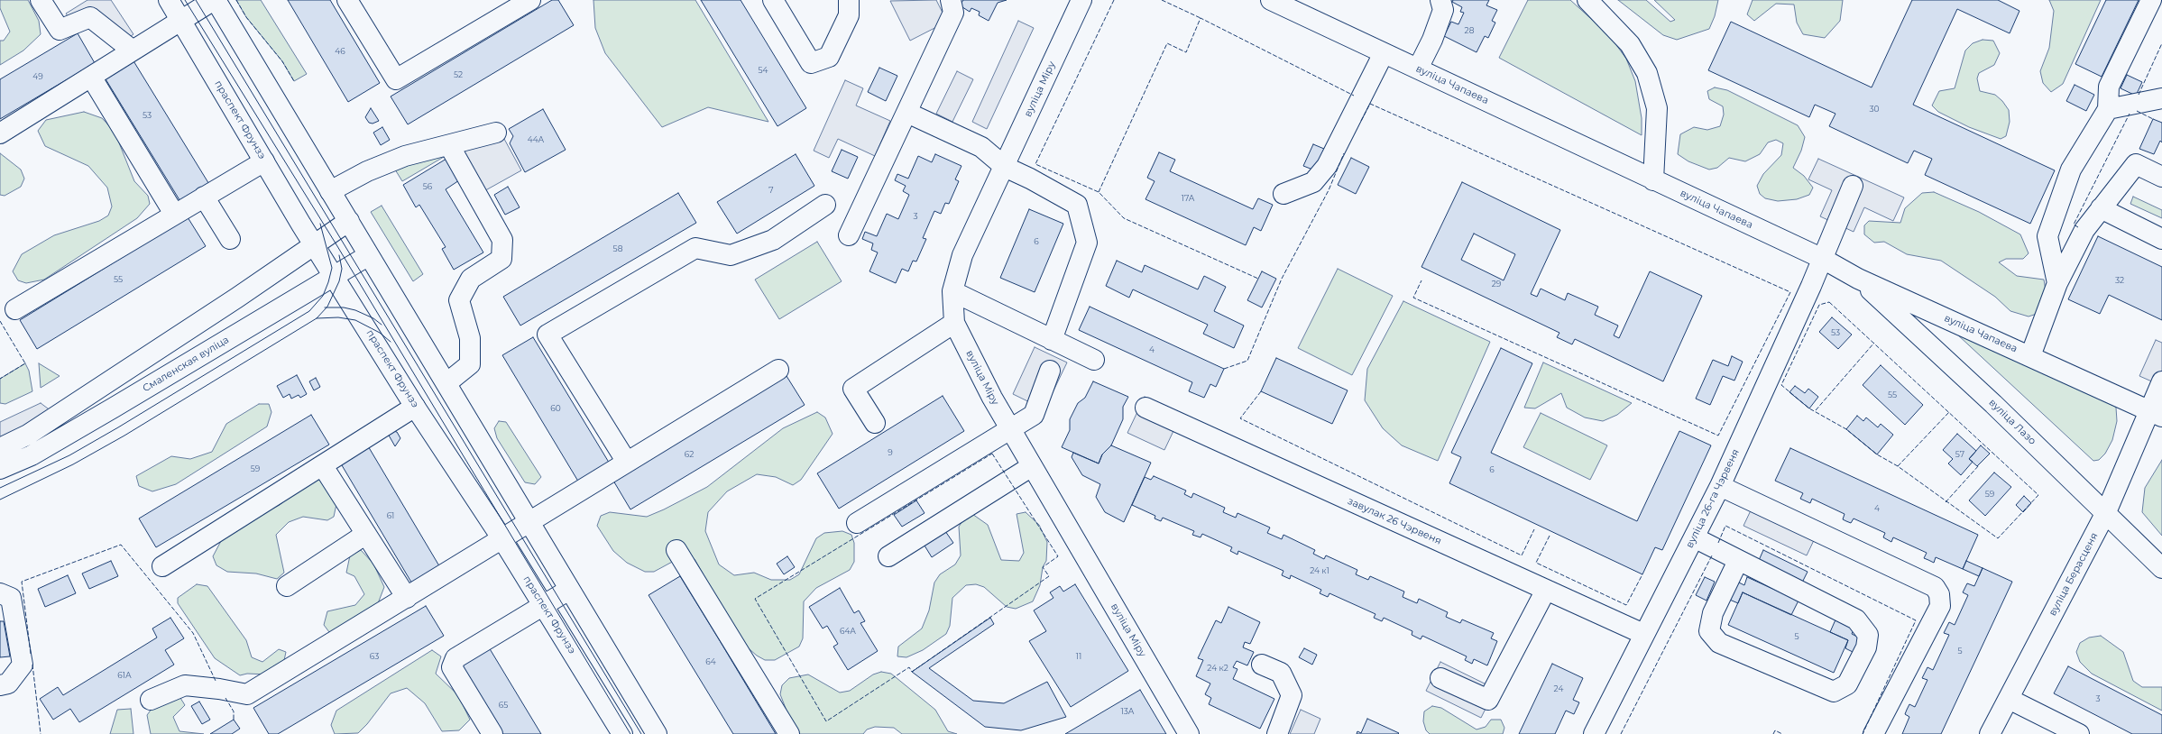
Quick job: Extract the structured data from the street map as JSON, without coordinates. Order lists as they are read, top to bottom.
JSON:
{
  "streets": {
    "street": [
      "вуліца Чапаева",
      "вуліца Міру",
      "праспект Фрунзэ",
      "Смаленская вуліца",
      "вуліца Лазо",
      "вуліца 26-га Чэрвеня",
      "завулак 26 Чэрвеня",
      "вуліца Берасценя"
    ]
  },
  "crossings": [
    ["вуліца Чапаева", "вуліца Лазо"],
    ["вуліца Чапаева", "вуліца 26-га Чэрвеня"],
    ["вуліца Чапаева", "вуліца Берасценя"],
    ["праспект Фрунзэ", "Смаленская вуліца"],
    ["вуліца Лазо", "вуліца Берасценя"],
    ["вуліца 26-га Чэрвеня", "завулак 26 Чэрвеня"]
  ],
  "house_numbers": [
    "28",
    "46",
    "54",
    "52",
    "49",
    "30",
    "53",
    "44А",
    "56",
    "7",
    "17А",
    "3",
    "6",
    "58",
    "55",
    "32",
    "29",
    "53",
    "4",
    "55",
    "60",
    "9",
    "62",
    "57",
    "59",
    "6",
    "59",
    "4",
    "61",
    "24 к1",
    "64А",
    "5",
    "5",
    "63",
    "11",
    "64",
    "24 к2",
    "61А",
    "24",
    "3",
    "65",
    "13А"
  ]
}
